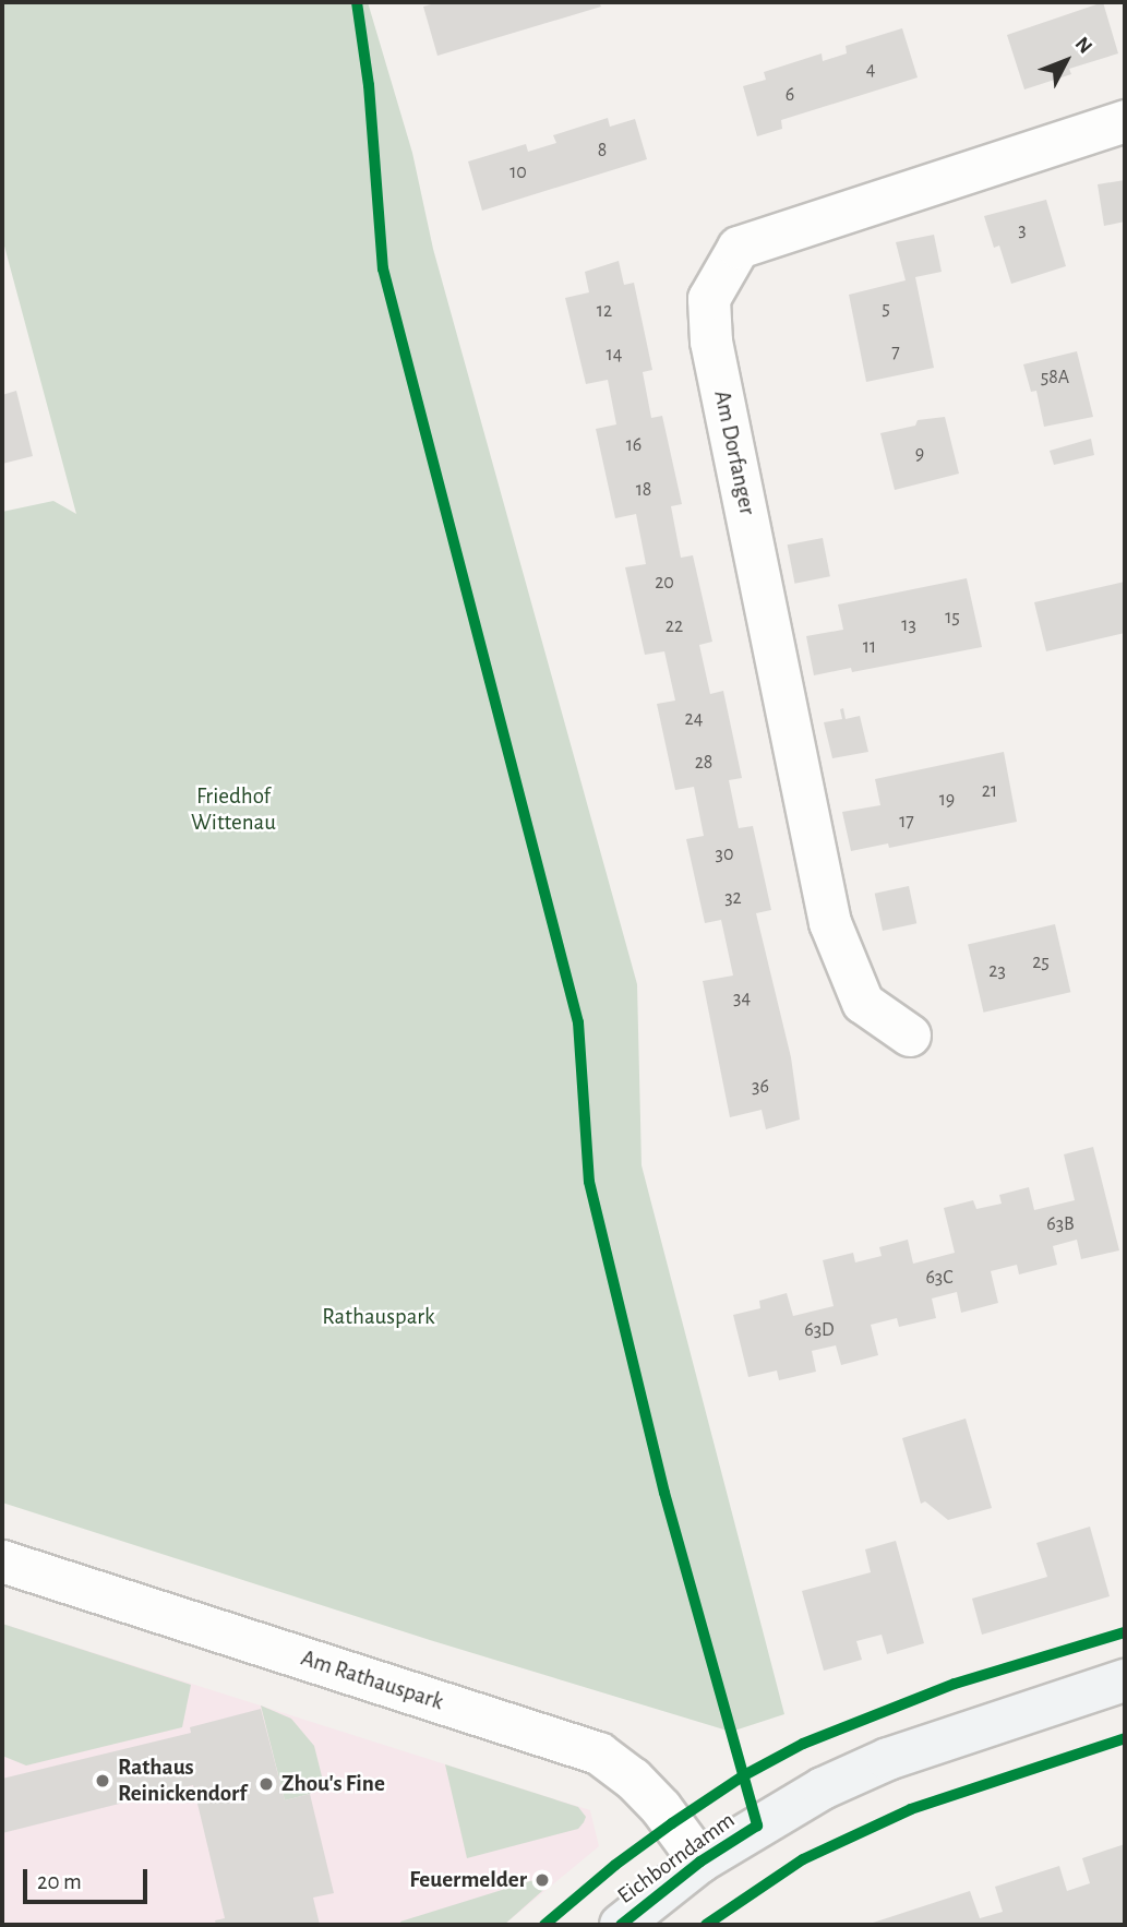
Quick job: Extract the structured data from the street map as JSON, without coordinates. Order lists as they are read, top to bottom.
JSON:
{
  "streets": {
    "main road": ["Eichborndamm"],
    "street": ["Am Dorfanger", "Am Rathauspark"]
  },
  "crossings": [
    ["Am Rathauspark", "Eichborndamm"]
  ],
  "parks": ["Friedhof Wittenau", "Rathauspark"],
  "places": ["Rathaus Reinickendorf", "Zhou's Fine", "Feuermelder"],
  "house_numbers": [
    "4",
    "6",
    "8",
    "10",
    "3",
    "5",
    "12",
    "7",
    "14",
    "58A",
    "16",
    "9",
    "18",
    "20",
    "15",
    "13",
    "22",
    "11",
    "24",
    "28",
    "21",
    "19",
    "17",
    "30",
    "32",
    "25",
    "23",
    "34",
    "36",
    "63B",
    "63C",
    "63D"
  ],
  "scale_bar": "20 m",
  "north": "top right"
}
